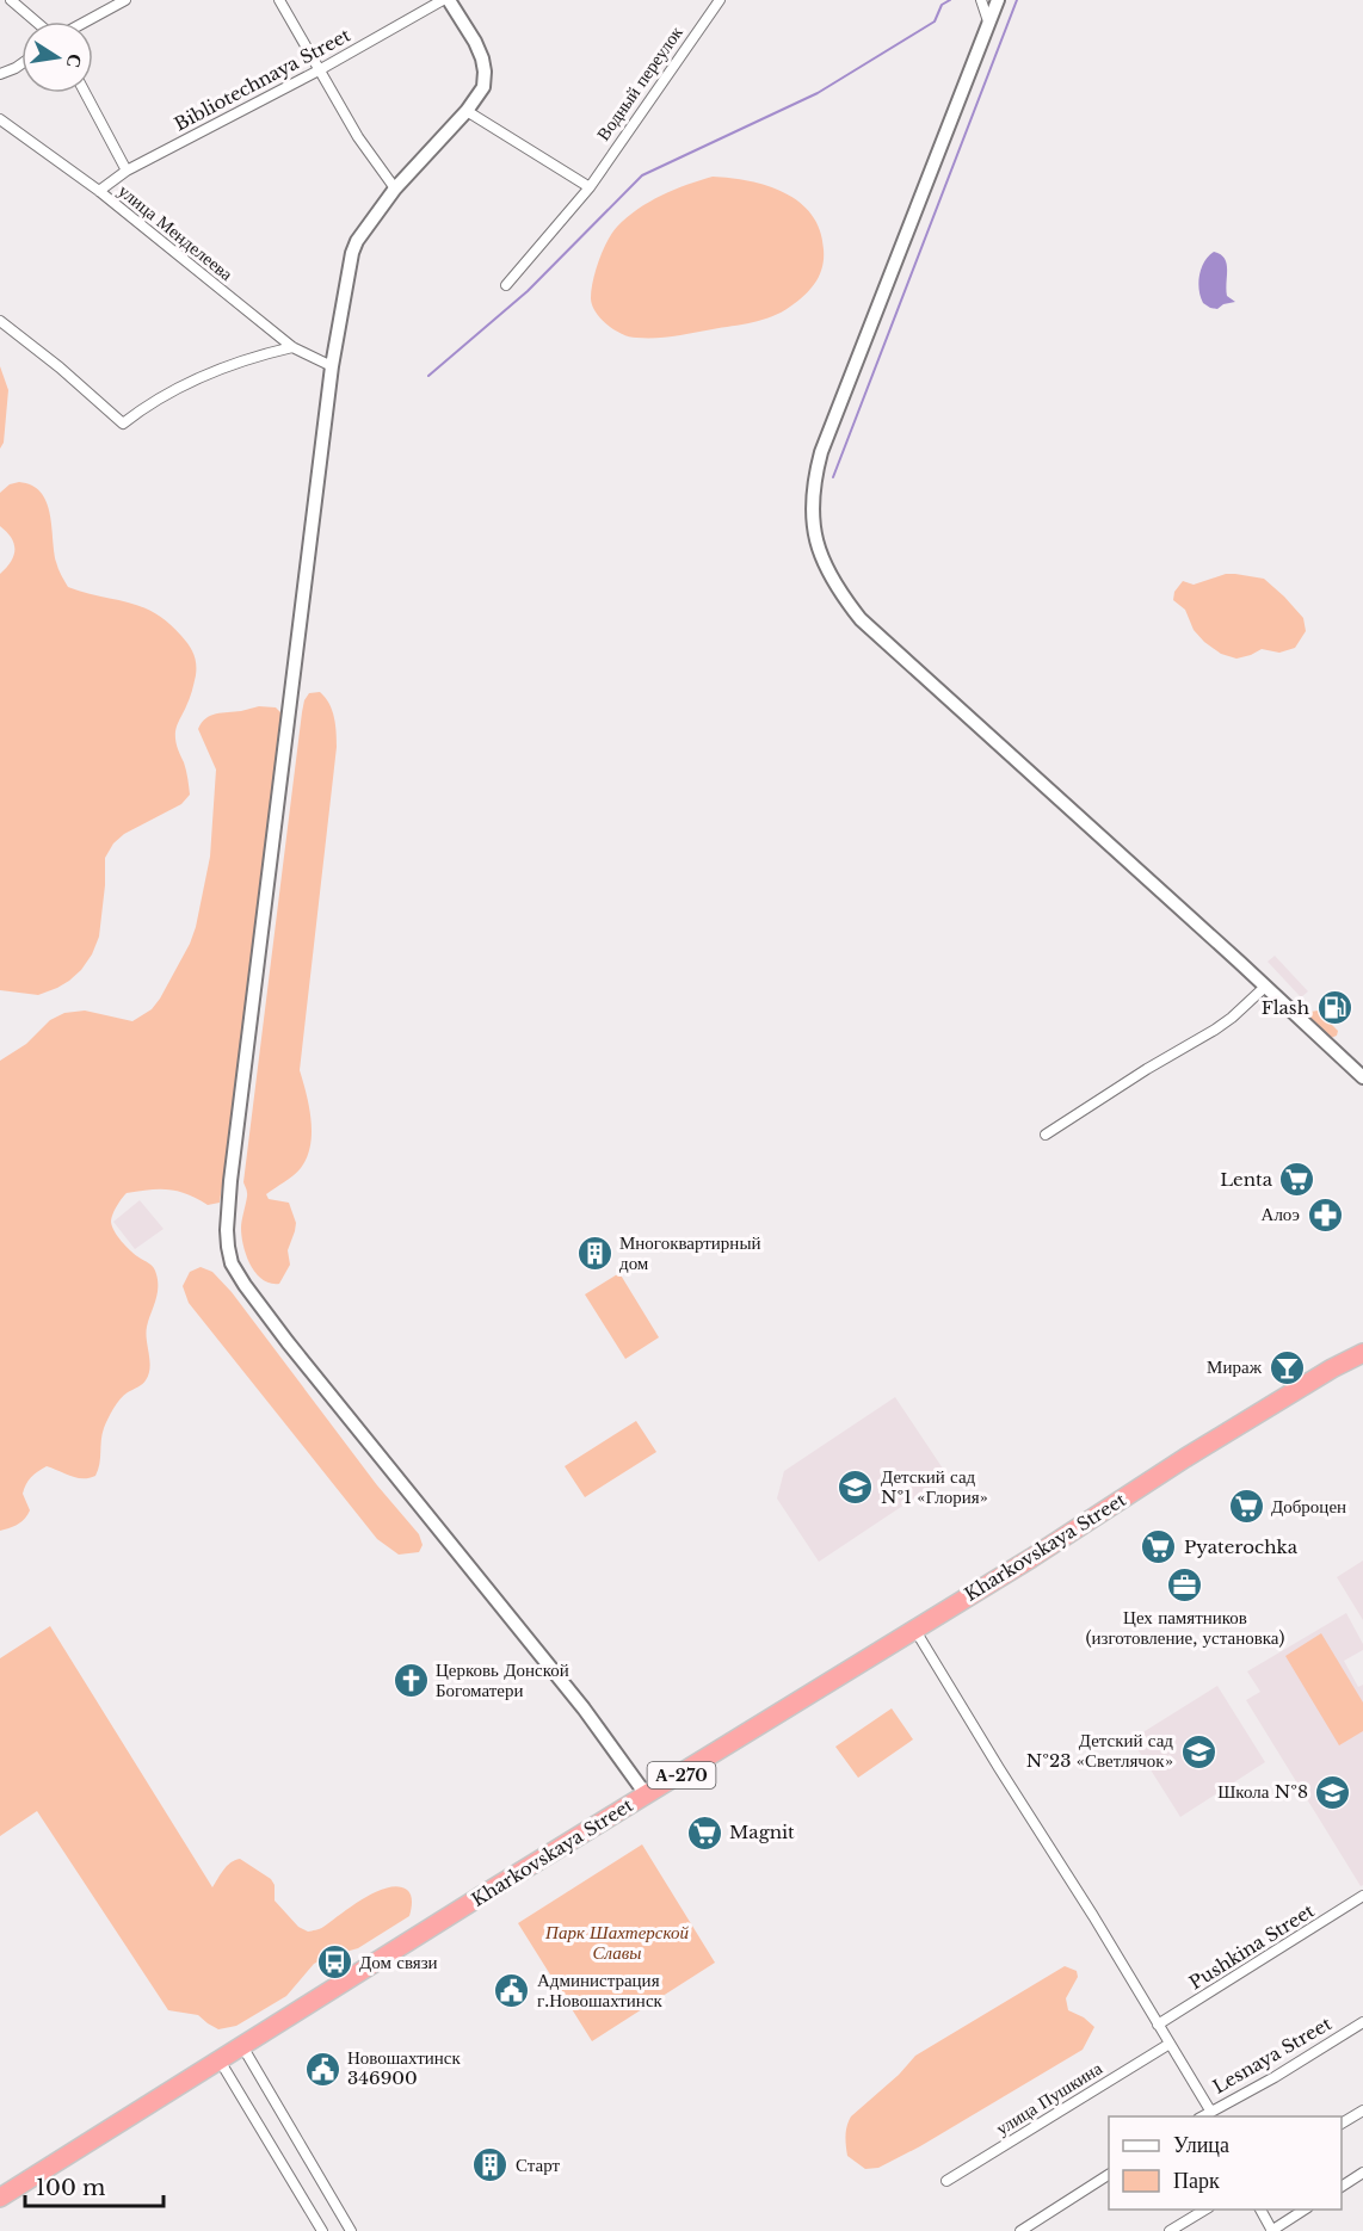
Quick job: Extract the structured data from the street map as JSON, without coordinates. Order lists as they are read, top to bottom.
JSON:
{
  "streets": {
    "highway": ["Kharkovskaya Street", "А-270"],
    "street": [
      "Bibliotechnaya Street",
      "Водный переулок",
      "улица Менделеева",
      "Pushkina Street",
      "Lesnaya Street",
      "улица Пушкина"
    ]
  },
  "crossings": [
    ["Bibliotechnaya Street", "улица Менделеева"]
  ],
  "parks": ["Парк Шахтерской Славы"],
  "places": {
    "fuel station": ["Flash"],
    "supermarket": [
      "Lenta",
      "Доброцен",
      "Pyaterochka",
      "Magnit"
    ],
    "pharmacy": ["Алоэ"],
    "building": ["Многоквартирный дом", "Старт"],
    "bar": ["Мираж"],
    "school or university": ["Детский сад №1 «Глория»", "Детский сад №23 «Светлячок»", "Школа №8"],
    "office": ["Цех памятников (изготовление, установка)"],
    "church": ["Церковь Донской Богоматери"],
    "bus stop": ["Дом связи"],
    "public building": ["Администрация г.Новошахтинск", "Новошахтинск 346900"]
  },
  "legend": ["Улица", "Парк"],
  "scale_bar": "100 m",
  "north": "right"
}
